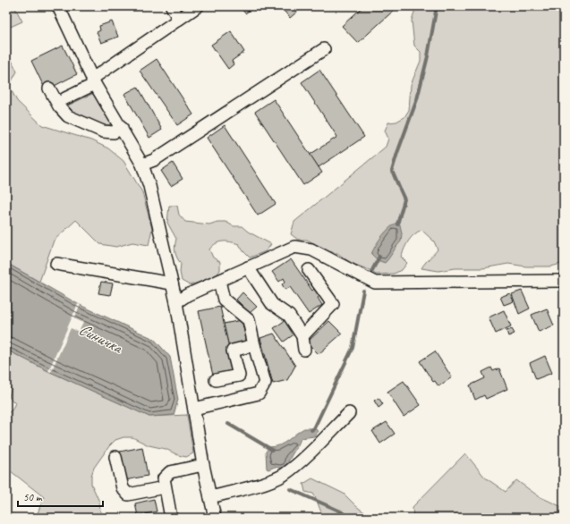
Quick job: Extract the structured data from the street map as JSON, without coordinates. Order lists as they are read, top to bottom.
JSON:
{
  "water": ["Синичка"],
  "scale_bar": "50 m"
}
